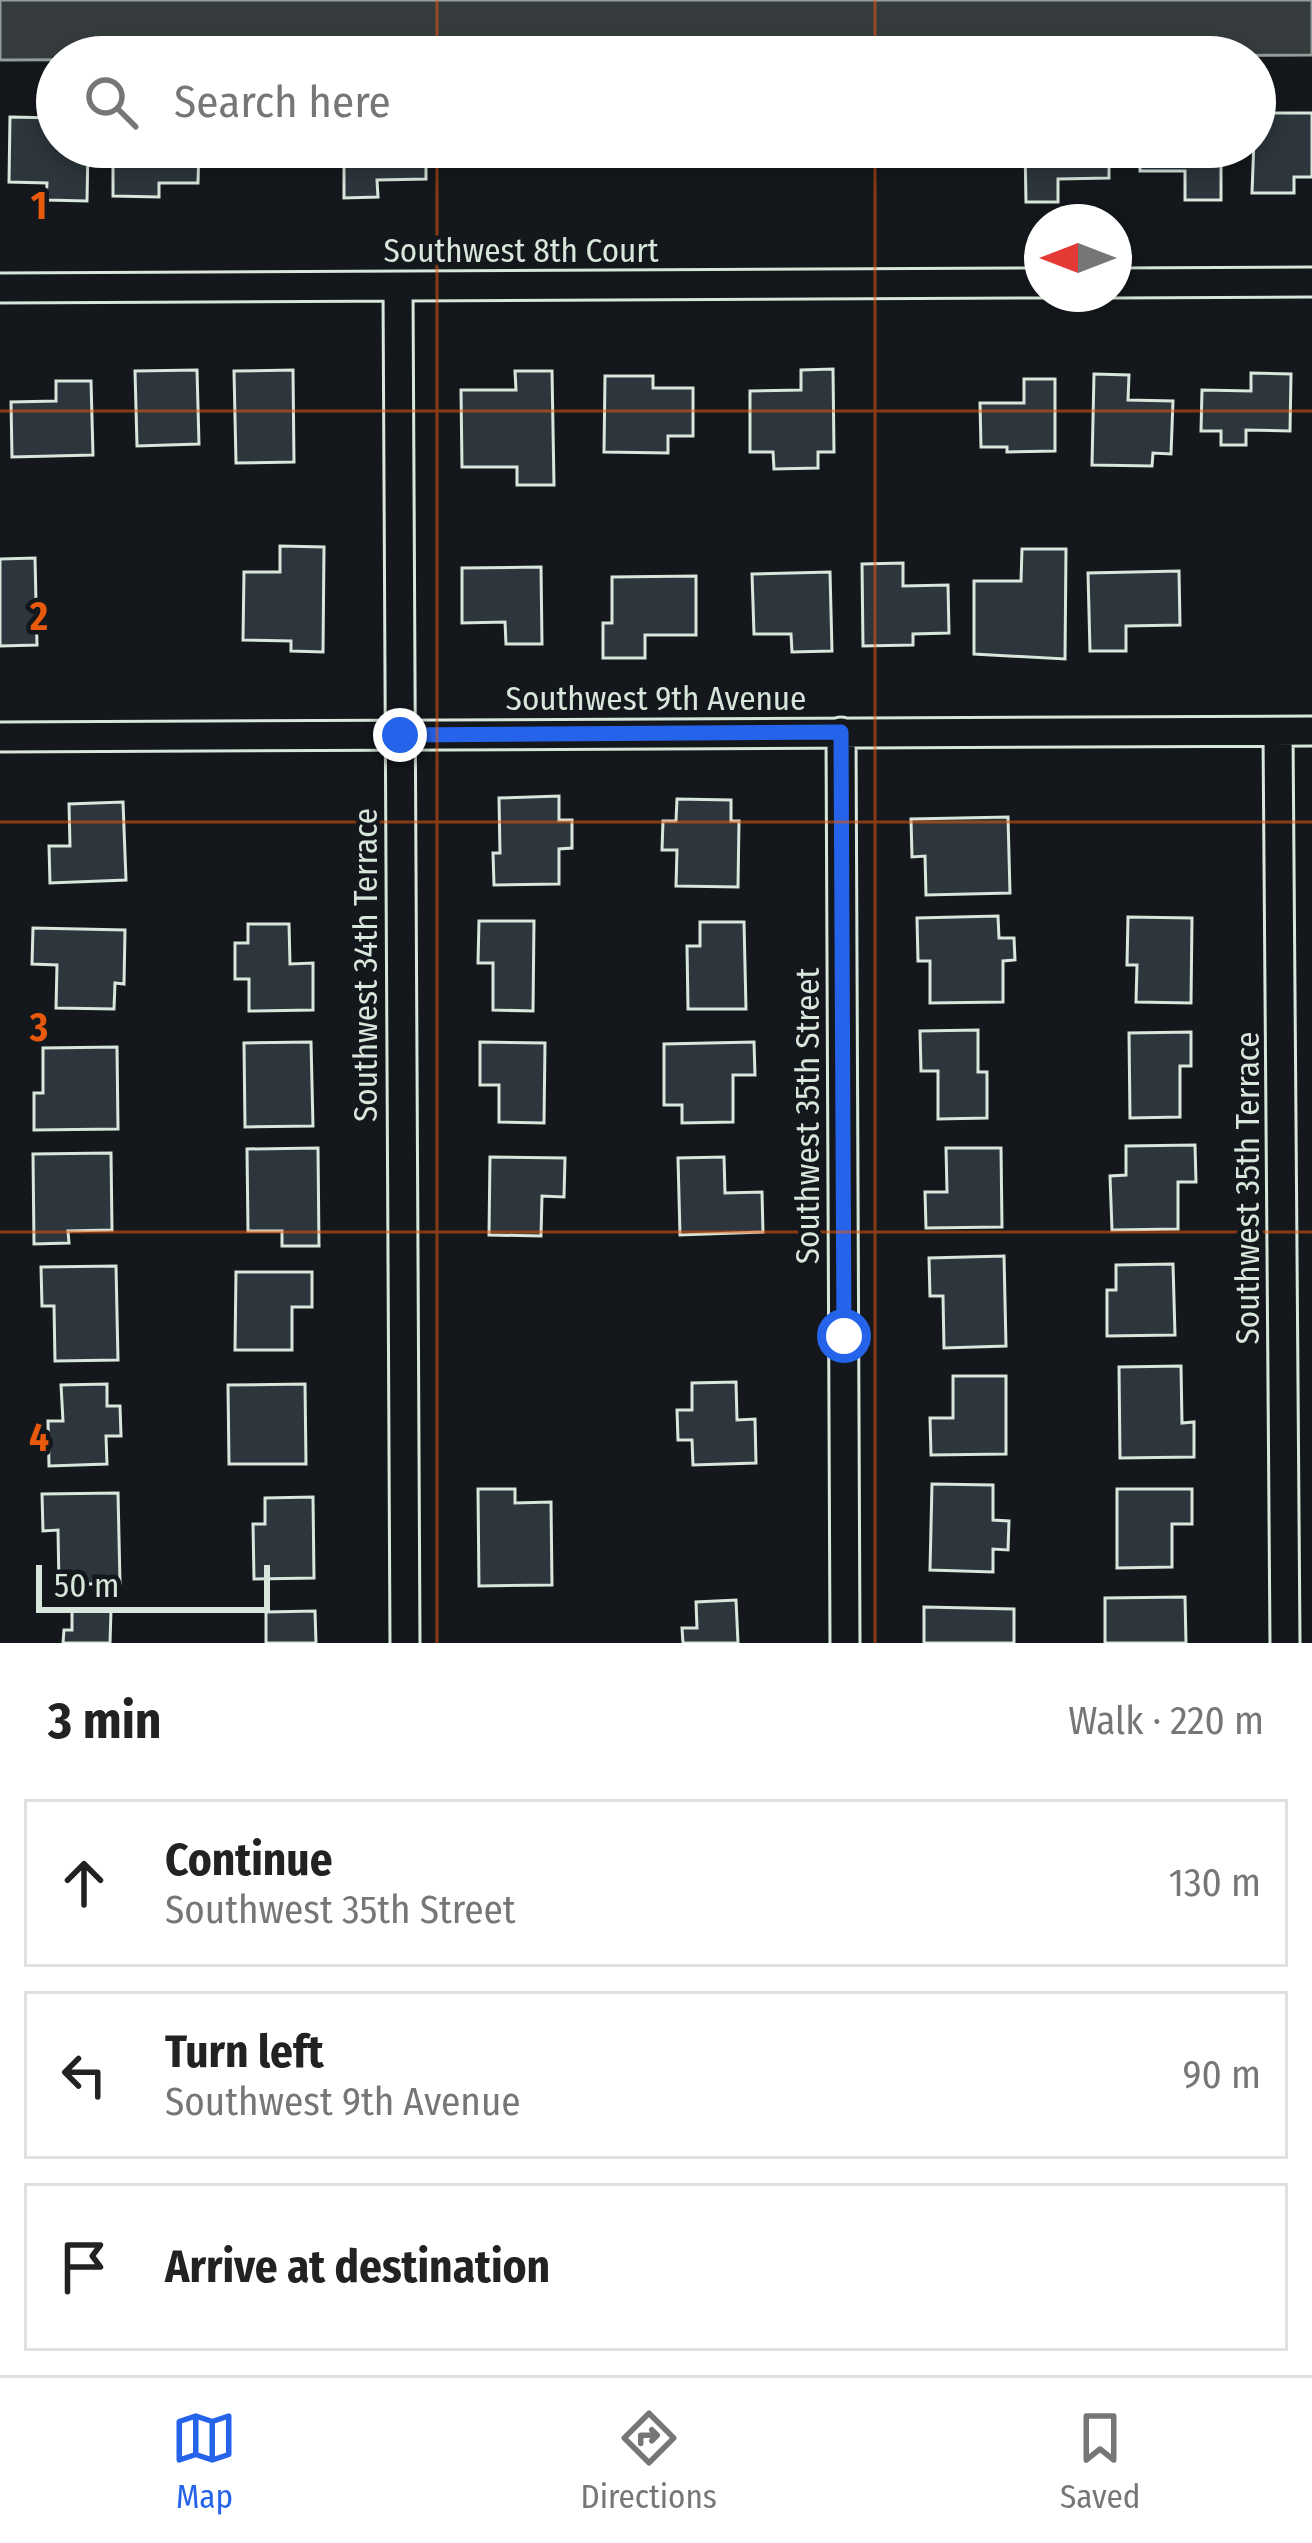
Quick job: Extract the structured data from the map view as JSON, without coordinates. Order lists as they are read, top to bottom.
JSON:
{
  "streets": {
    "street": [
      "Southwest 8th Court",
      "Southwest 9th Avenue",
      "Southwest 34th Terrace",
      "Southwest 35th Street",
      "Southwest 35th Terrace"
    ]
  },
  "crossings": [
    ["Southwest 8th Court", "Southwest 34th Terrace"],
    ["Southwest 9th Avenue", "Southwest 34th Terrace"],
    ["Southwest 9th Avenue", "Southwest 35th Street"],
    ["Southwest 9th Avenue", "Southwest 35th Terrace"]
  ],
  "scale_bar": "50 m",
  "north": "left",
  "page": {
    "search": "Search here",
    "scale": "50 m",
    "heading": ["3 min", "Walk · 220 m"],
    "list": [
      ["Continue", "Southwest 35th Street", "130 m"],
      ["Turn left", "Southwest 9th Avenue", "90 m"],
      "Arrive at destination"
    ],
    "nav": ["Map", "Directions", "Saved"]
  },
  "grid": {
    "rows": [
      "1",
      "2",
      "3",
      "4"
    ]
  }
}
